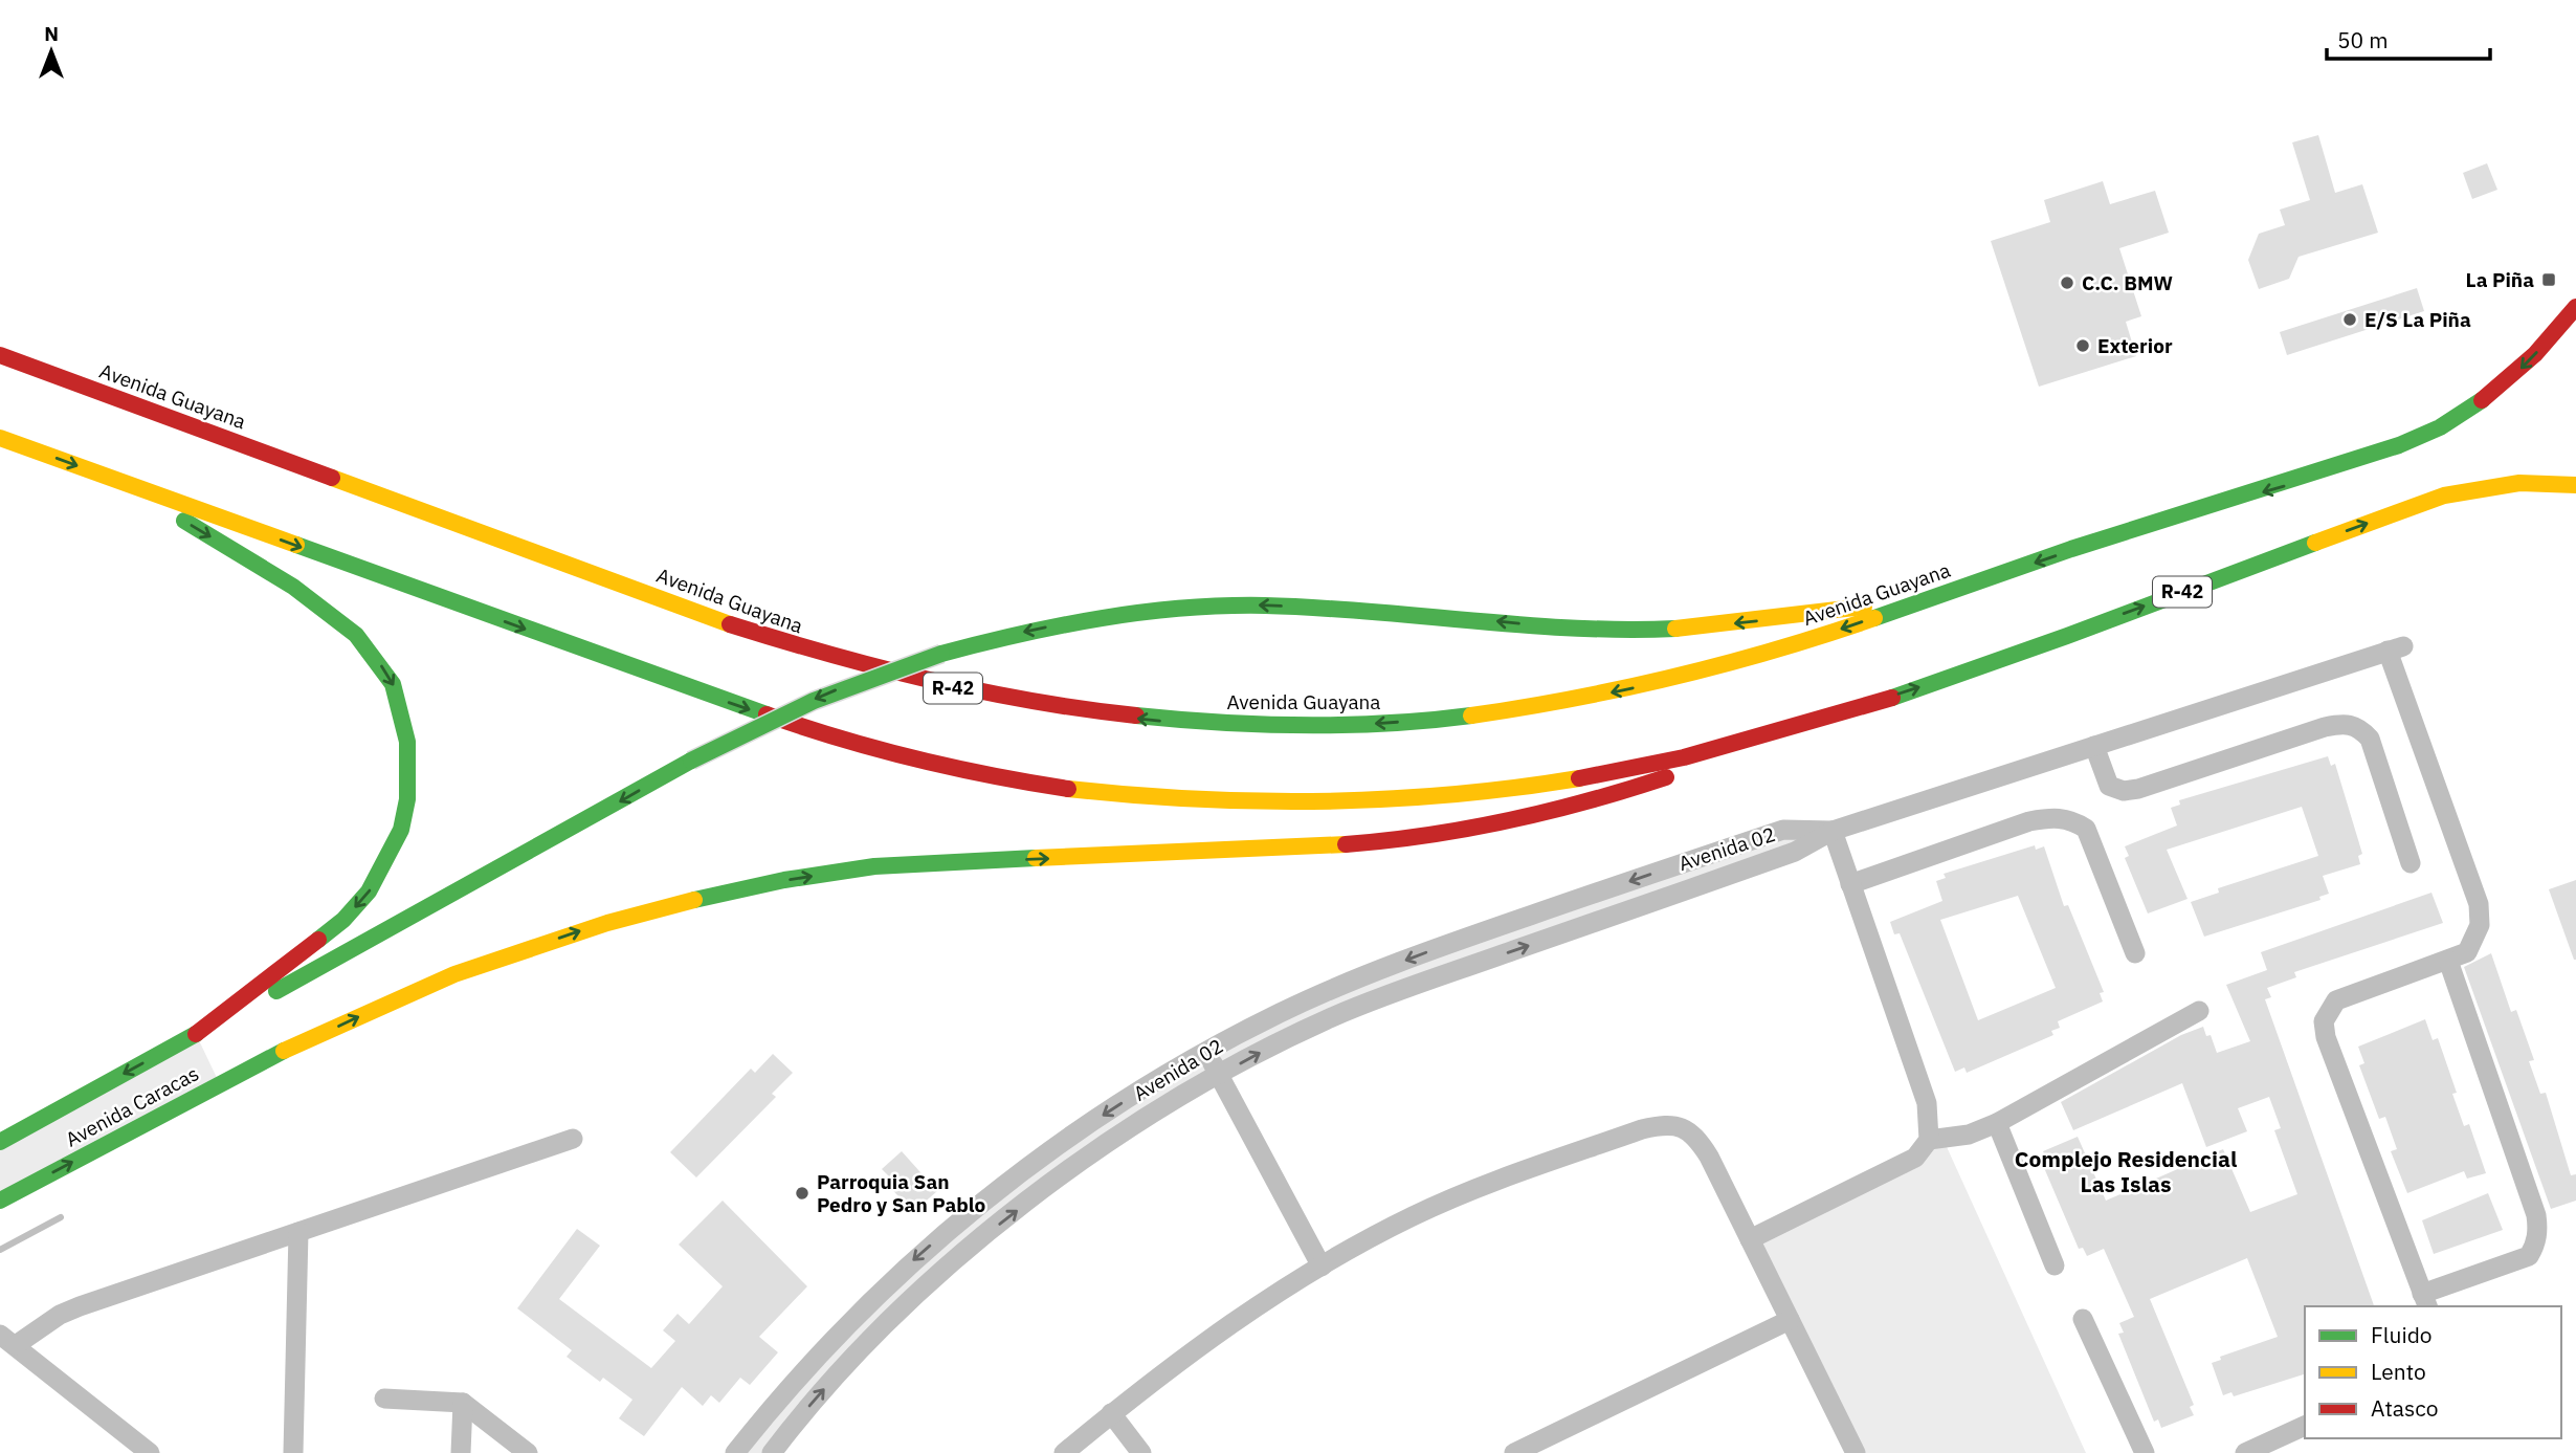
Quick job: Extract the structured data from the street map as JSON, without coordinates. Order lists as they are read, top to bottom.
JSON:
{
  "streets": {
    "main road": ["Avenida Guayana", "R-42", "Avenida Caracas"],
    "street": ["Avenida 02"]
  },
  "crossings": [
    ["R-42", "Avenida Caracas"]
  ],
  "districts": ["Complejo Residencial Las Islas"],
  "places": {
    "transit": ["La Piña"],
    "other": [
      "C.C. BMW",
      "E/S La Piña",
      "Exterior",
      "Parroquia San Pedro y San Pablo"
    ]
  },
  "legend": ["Fluido", "Lento", "Atasco"],
  "scale_bar": "50 m",
  "north": "top"
}
